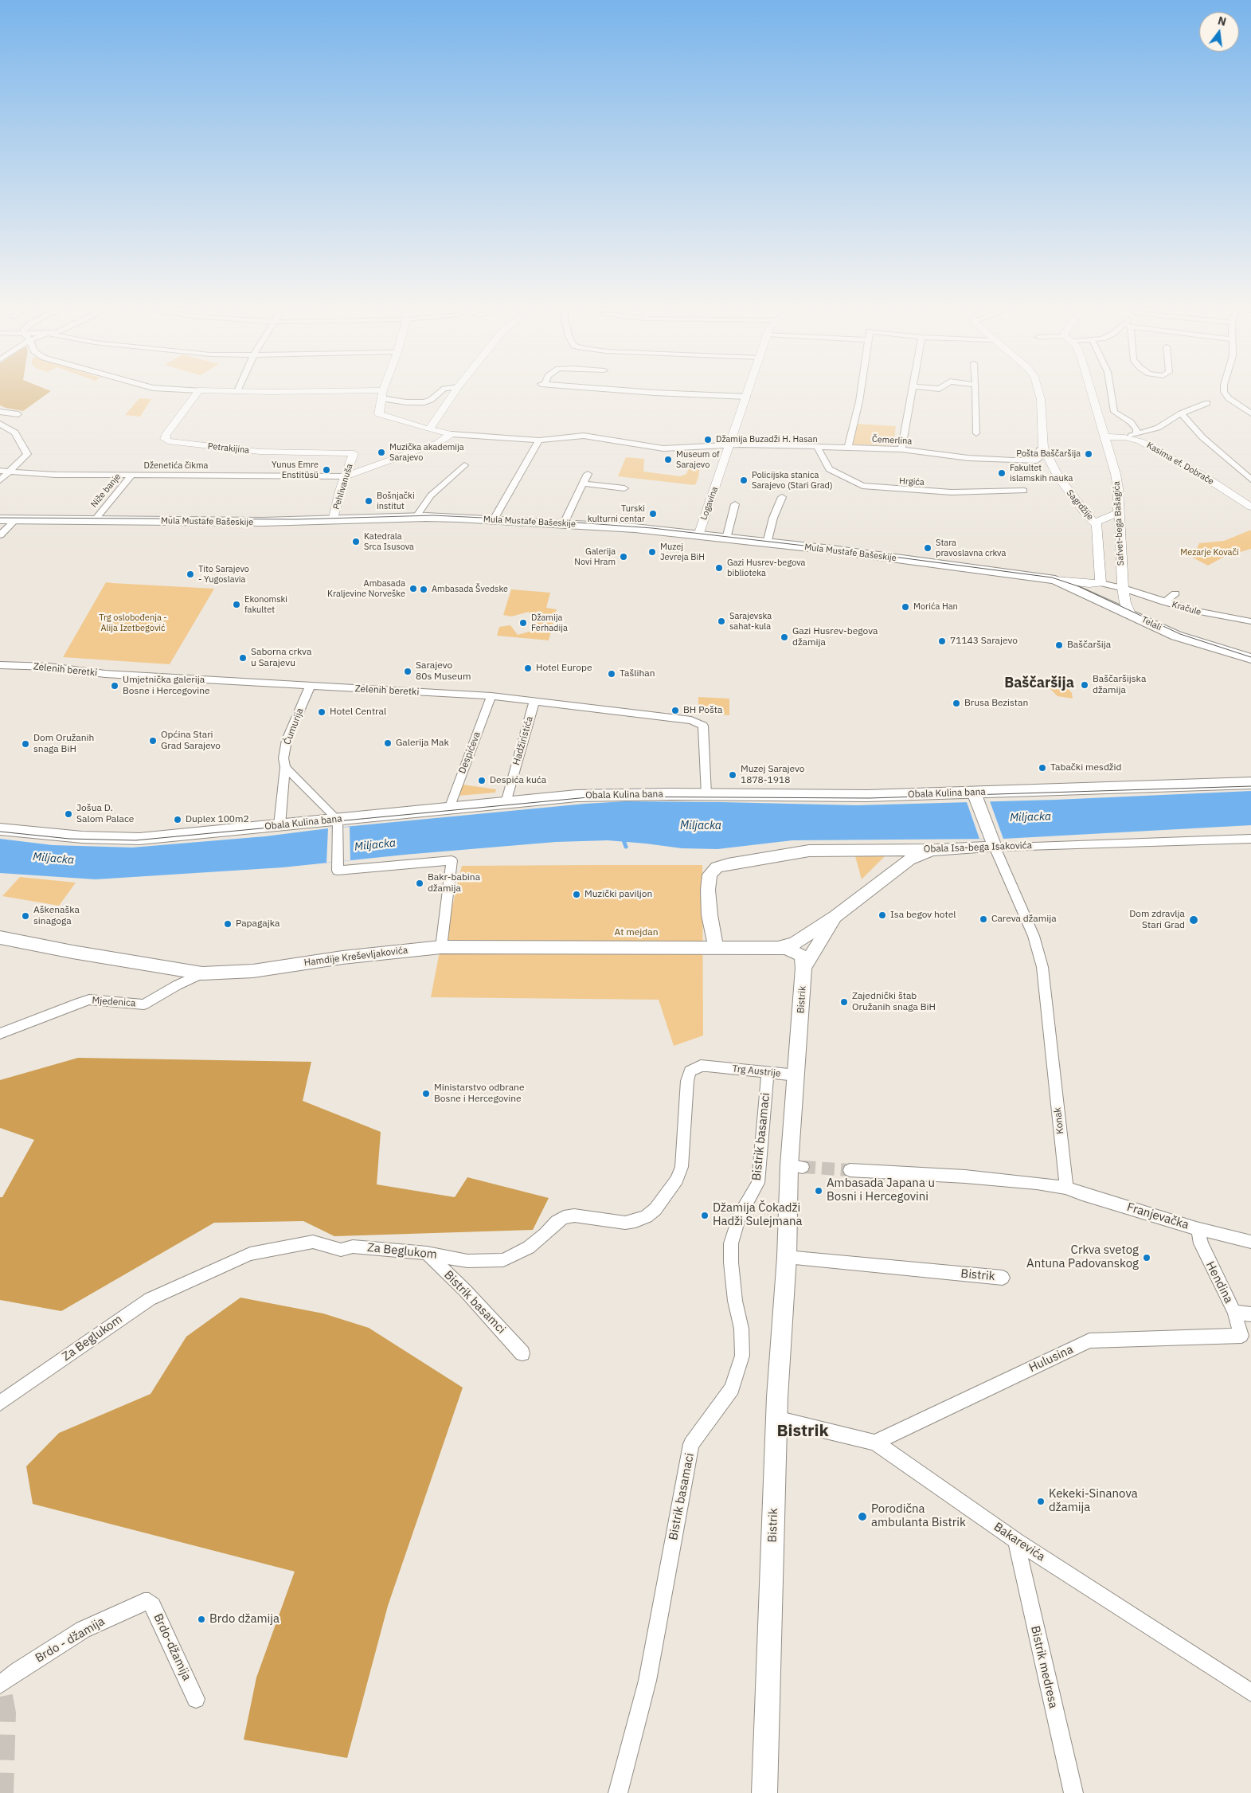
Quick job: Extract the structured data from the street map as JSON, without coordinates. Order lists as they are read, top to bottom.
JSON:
{
  "streets": {
    "main road": [
      "Mula Mustafe Bašeskije",
      "Telali",
      "Obala Kulina bana",
      "Obala Isa-bega Isakovića",
      "Hamdije Kreševljakovića",
      "Bistrik"
    ],
    "street": [
      "Čemerlina",
      "Petrakijina",
      "Kasima ef. Dobrače",
      "Dženetića čikma",
      "Hrgića",
      "Pehlivanuša",
      "Niže banje",
      "Logavina",
      "Sagrdžije",
      "Safvet-bega Bašagića",
      "Kračule",
      "Zelenih beretki",
      "Ćumurija",
      "Hadžiristića",
      "Despićeva",
      "Mjedenica",
      "Trg Austrije",
      "Konak",
      "Bistrik basamaci",
      "Franjevačka",
      "Za Beglukom",
      "Hendina",
      "Bistrik basamci",
      "Hulusina",
      "Bakarevića",
      "Brdo - džamija",
      "Brdo-džamija",
      "Bistrik medresa"
    ]
  },
  "crossings": [
    ["Čemerlina", "Hrgića"],
    ["Čemerlina", "Logavina"],
    ["Čemerlina", "Sagrdžije"],
    ["Petrakijina", "Pehlivanuša"],
    ["Kasima ef. Dobrače", "Safvet-bega Bašagića"],
    ["Dženetića čikma", "Pehlivanuša"],
    ["Dženetića čikma", "Niže banje"],
    ["Pehlivanuša", "Mula Mustafe Bašeskije"],
    ["Niže banje", "Mula Mustafe Bašeskije"],
    ["Logavina", "Mula Mustafe Bašeskije"],
    ["Sagrdžije", "Safvet-bega Bašagića"],
    ["Mula Mustafe Bašeskije", "Telali"],
    ["Safvet-bega Bašagića", "Kračule"],
    ["Safvet-bega Bašagića", "Telali"],
    ["Zelenih beretki", "Ćumurija"],
    ["Zelenih beretki", "Hadžiristića"],
    ["Zelenih beretki", "Despićeva"],
    ["Zelenih beretki", "Obala Kulina bana"],
    ["Ćumurija", "Obala Kulina bana"],
    ["Hadžiristića", "Obala Kulina bana"],
    ["Despićeva", "Obala Kulina bana"],
    ["Obala Isa-bega Isakovića", "Hamdije Kreševljakovića"],
    ["Obala Isa-bega Isakovića", "Konak"],
    ["Hamdije Kreševljakovića", "Mjedenica"],
    ["Bistrik", "Trg Austrije"],
    ["Bistrik", "Bakarevića"],
    ["Trg Austrije", "Bistrik basamaci"],
    ["Trg Austrije", "Za Beglukom"],
    ["Konak", "Franjevačka"],
    ["Franjevačka", "Hendina"],
    ["Za Beglukom", "Bistrik basamci"],
    ["Hendina", "Hulusina"],
    ["Hulusina", "Bakarevića"],
    ["Bakarevića", "Bistrik medresa"],
    ["Brdo - džamija", "Brdo-džamija"]
  ],
  "districts": ["Baščaršija", "Bistrik"],
  "water": ["Miljacka"],
  "parks": ["Mezarje Kovači", "Trg oslobođenja - Alija Izetbegović", "At mejdan"],
  "places": [
    "Džamija Buzadži H. Hasan",
    "Muzička akademija Sarajevo",
    "Pošta Baščaršija",
    "Museum of Sarajevo",
    "Yunus Emre Enstitüsü",
    "Fakultet islamskih nauka",
    "Policijska stanica Sarajevo (Stari Grad)",
    "Bošnjački institut",
    "Turski kulturni centar",
    "Katedrala Srca Isusova",
    "Stara pravoslavna crkva",
    "Muzej Jevreja BiH",
    "Galerija Novi Hram",
    "Gazi Husrev-begova biblioteka",
    "Tito Sarajevo - Yugoslavia",
    "Ambasada Kraljevine Norveške",
    "Ambasada Švedske",
    "Ekonomski fakultet",
    "Morića Han",
    "Sarajevska sahat-kula",
    "Džamija Ferhadija",
    "Gazi Husrev-begova džamija",
    "71143 Sarajevo",
    "Baščaršija",
    "Saborna crkva u Sarajevu",
    "Hotel Europe",
    "Sarajevo 80s Museum",
    "Tašlihan",
    "Baščaršijska džamija",
    "Umjetnička galerija Bosne i Hercegovine",
    "Brusa Bezistan",
    "BH Pošta",
    "Hotel Central",
    "Općina Stari Grad Sarajevo",
    "Galerija Mak",
    "Dom Oružanih snaga BiH",
    "Tabački mesdžid",
    "Muzej Sarajevo 1878-1918",
    "Despića kuća",
    "Jošua D. Salom Palace",
    "Duplex 100m2",
    "Bakr-babina džamija",
    "Muzički paviljon",
    "Isa begov hotel",
    "Aškenaška sinagoga",
    "Careva džamija",
    "Dom zdravlja Stari Grad",
    "Papagajka",
    "Zajednički štab Oružanih snaga BiH",
    "Ministarstvo odbrane Bosne i Hercegovine",
    "Ambasada Japana u Bosni i Hercegovini",
    "Džamija Čokadži Hadži Sulejmana",
    "Crkva svetog Antuna Padovanskog",
    "Kekeki-Sinanova džamija",
    "Porodična ambulanta Bistrik",
    "Brdo džamija"
  ],
  "north": "top"
}
